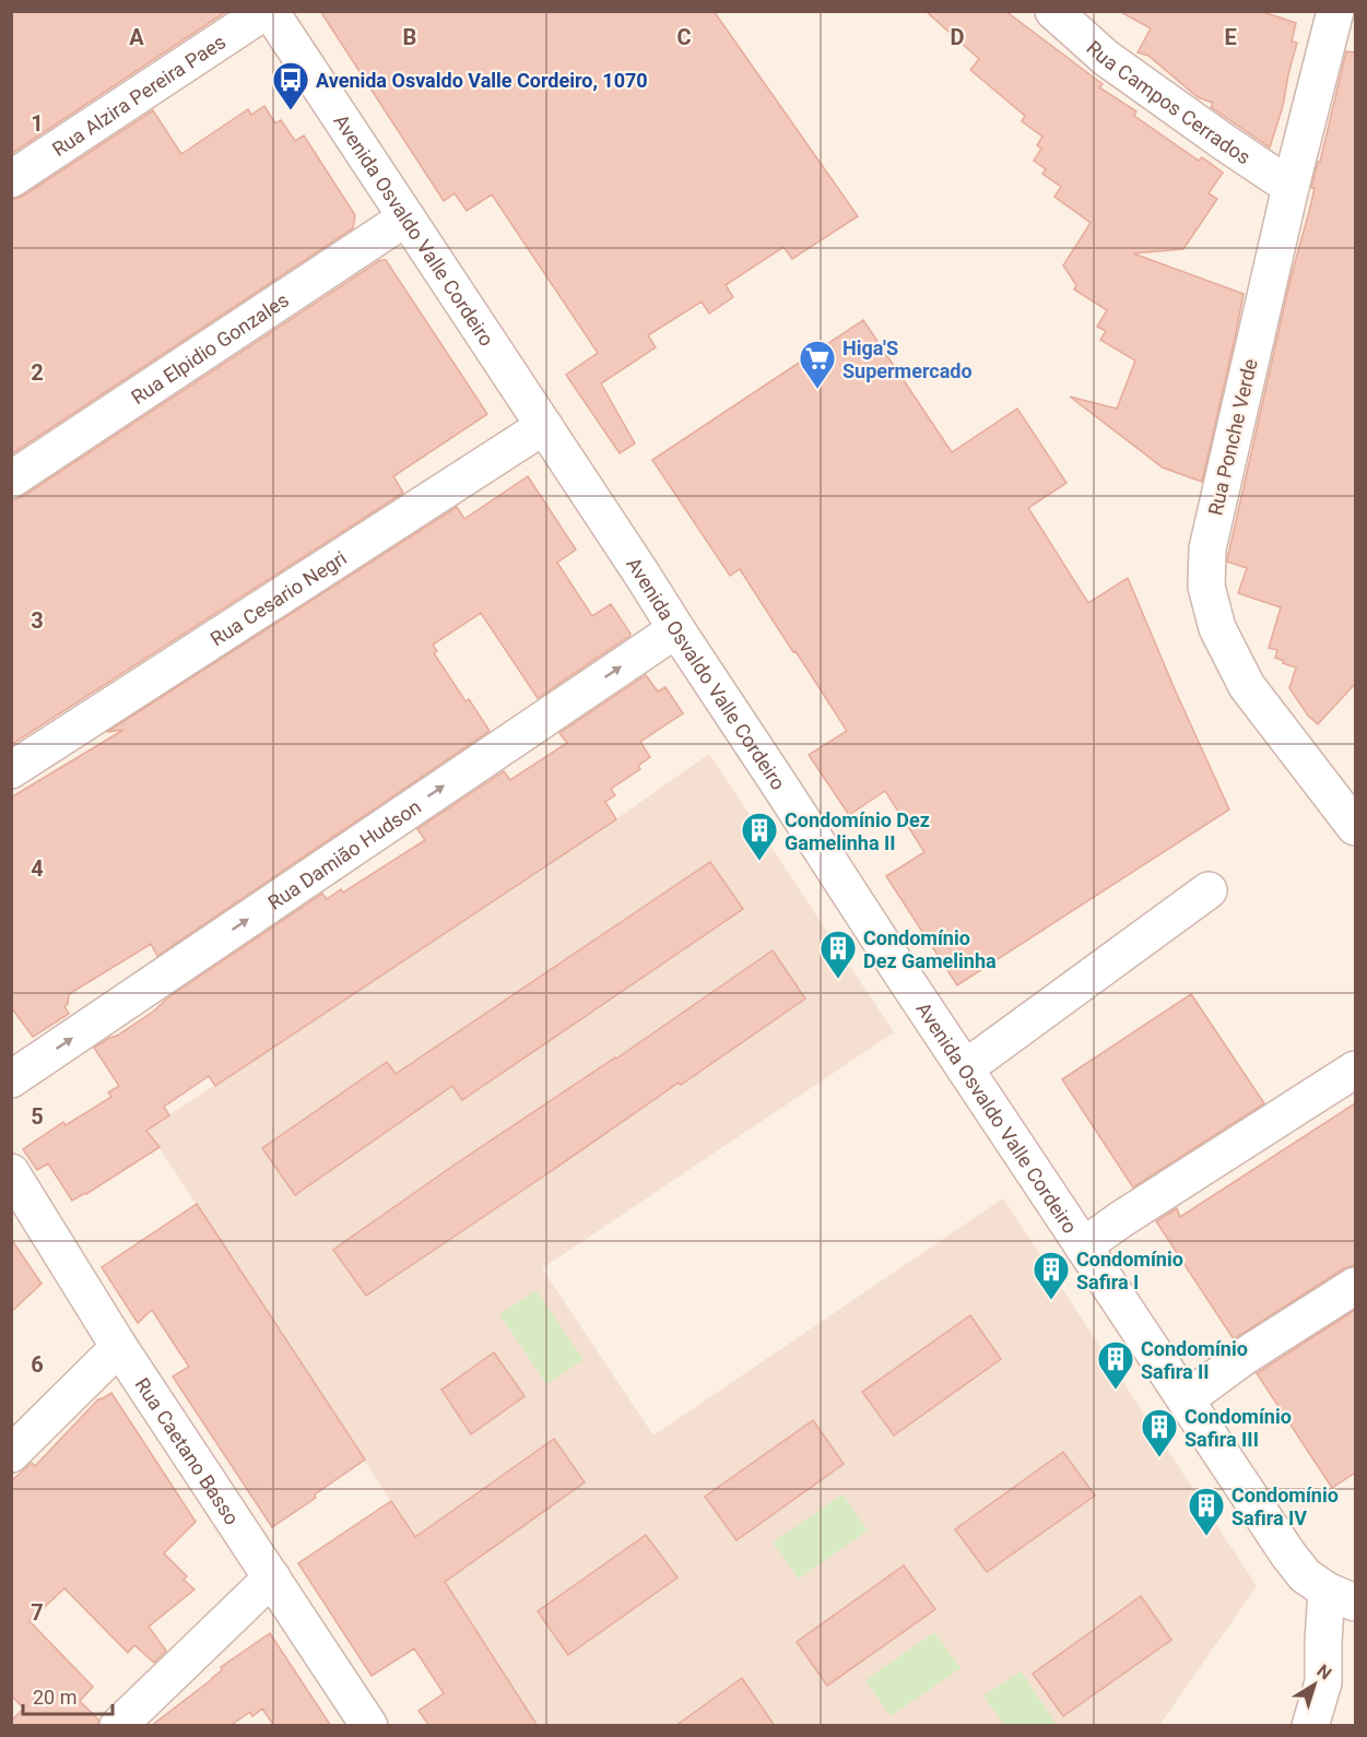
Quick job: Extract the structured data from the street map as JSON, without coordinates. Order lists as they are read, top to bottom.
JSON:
{
  "streets": {
    "street": [
      "Rua Alzira Pereira Paes",
      "Rua Campos Cerrados",
      "Avenida Osvaldo Valle Cordeiro",
      "Rua Elpidio Gonzales",
      "Rua Ponche Verde",
      "Rua Cesario Negri",
      "Rua Damião Hudson",
      "Rua Caetano Basso"
    ]
  },
  "crossings": [
    ["Rua Alzira Pereira Paes", "Avenida Osvaldo Valle Cordeiro"],
    ["Rua Campos Cerrados", "Rua Ponche Verde"],
    ["Avenida Osvaldo Valle Cordeiro", "Rua Elpidio Gonzales"],
    ["Avenida Osvaldo Valle Cordeiro", "Rua Cesario Negri"],
    ["Avenida Osvaldo Valle Cordeiro", "Rua Damião Hudson"]
  ],
  "one_way": ["Rua Damião Hudson"],
  "places": {
    "bus stop": ["Avenida Osvaldo Valle Cordeiro, 1070"],
    "supermarket": ["Higa'S Supermercado"],
    "building": [
      "Condomínio Dez Gamelinha II",
      "Condomínio Dez Gamelinha",
      "Condomínio Safira I",
      "Condomínio Safira II",
      "Condomínio Safira III",
      "Condomínio Safira IV"
    ]
  },
  "scale_bar": "20 m",
  "north": "top right",
  "grid": {
    "columns": [
      "A",
      "B",
      "C",
      "D",
      "E"
    ],
    "rows": [
      "1",
      "2",
      "3",
      "4",
      "5",
      "6",
      "7"
    ]
  }
}
